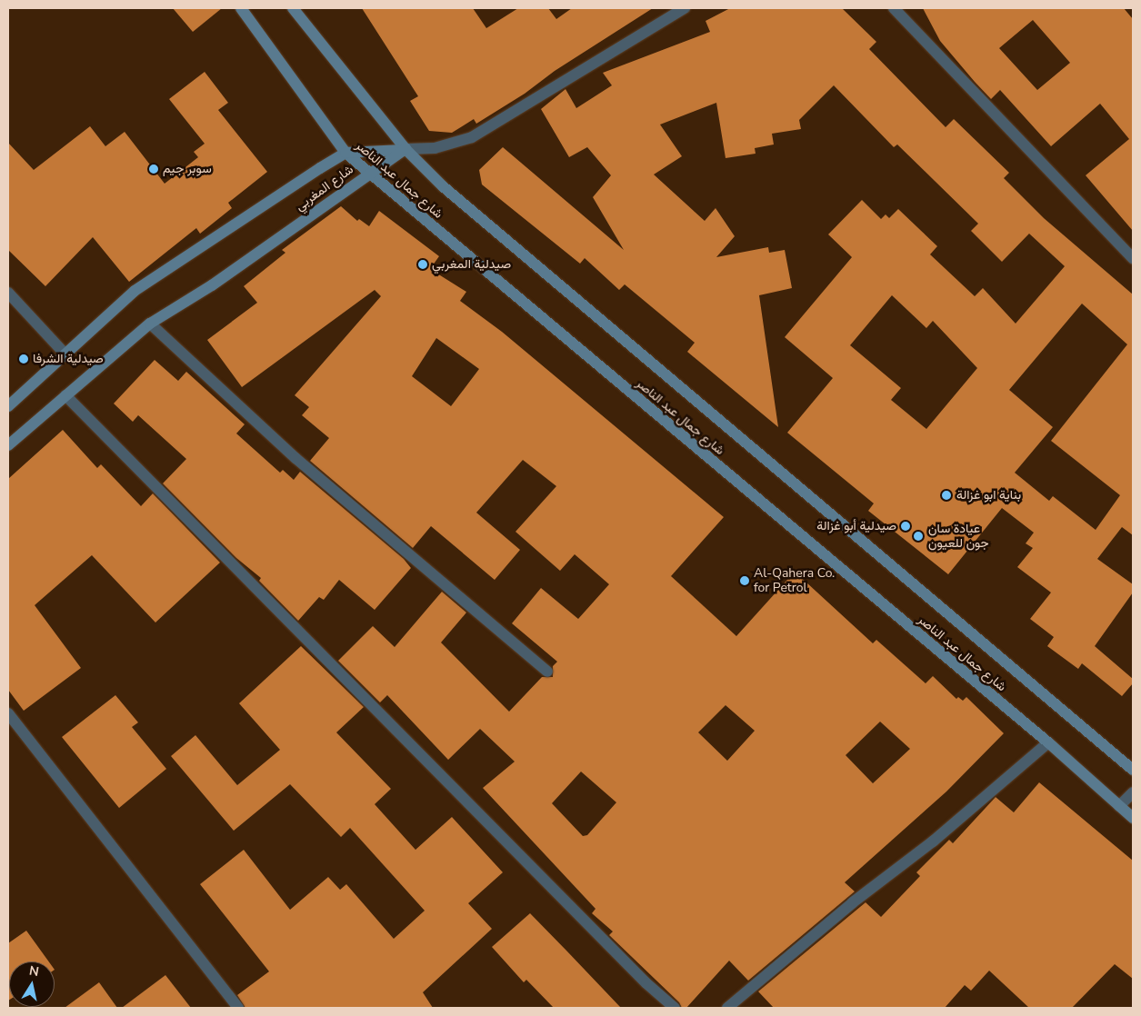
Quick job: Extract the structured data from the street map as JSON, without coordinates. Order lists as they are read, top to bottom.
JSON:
{
  "streets": {
    "main road": ["شارع جمال عبد الناصر", "شارع المغربي"]
  },
  "crossings": [
    ["شارع جمال عبد الناصر", "شارع المغربي"]
  ],
  "places": [
    "سوبر جيم",
    "صيدلية المغربي",
    "صيدلية الشرفا",
    "بناية ابو غزالة",
    "صيدلية أبو غزالة",
    "عيادة سان جون للعيون",
    "Al-Qahera Co. for Petrol"
  ],
  "north": "top"
}
